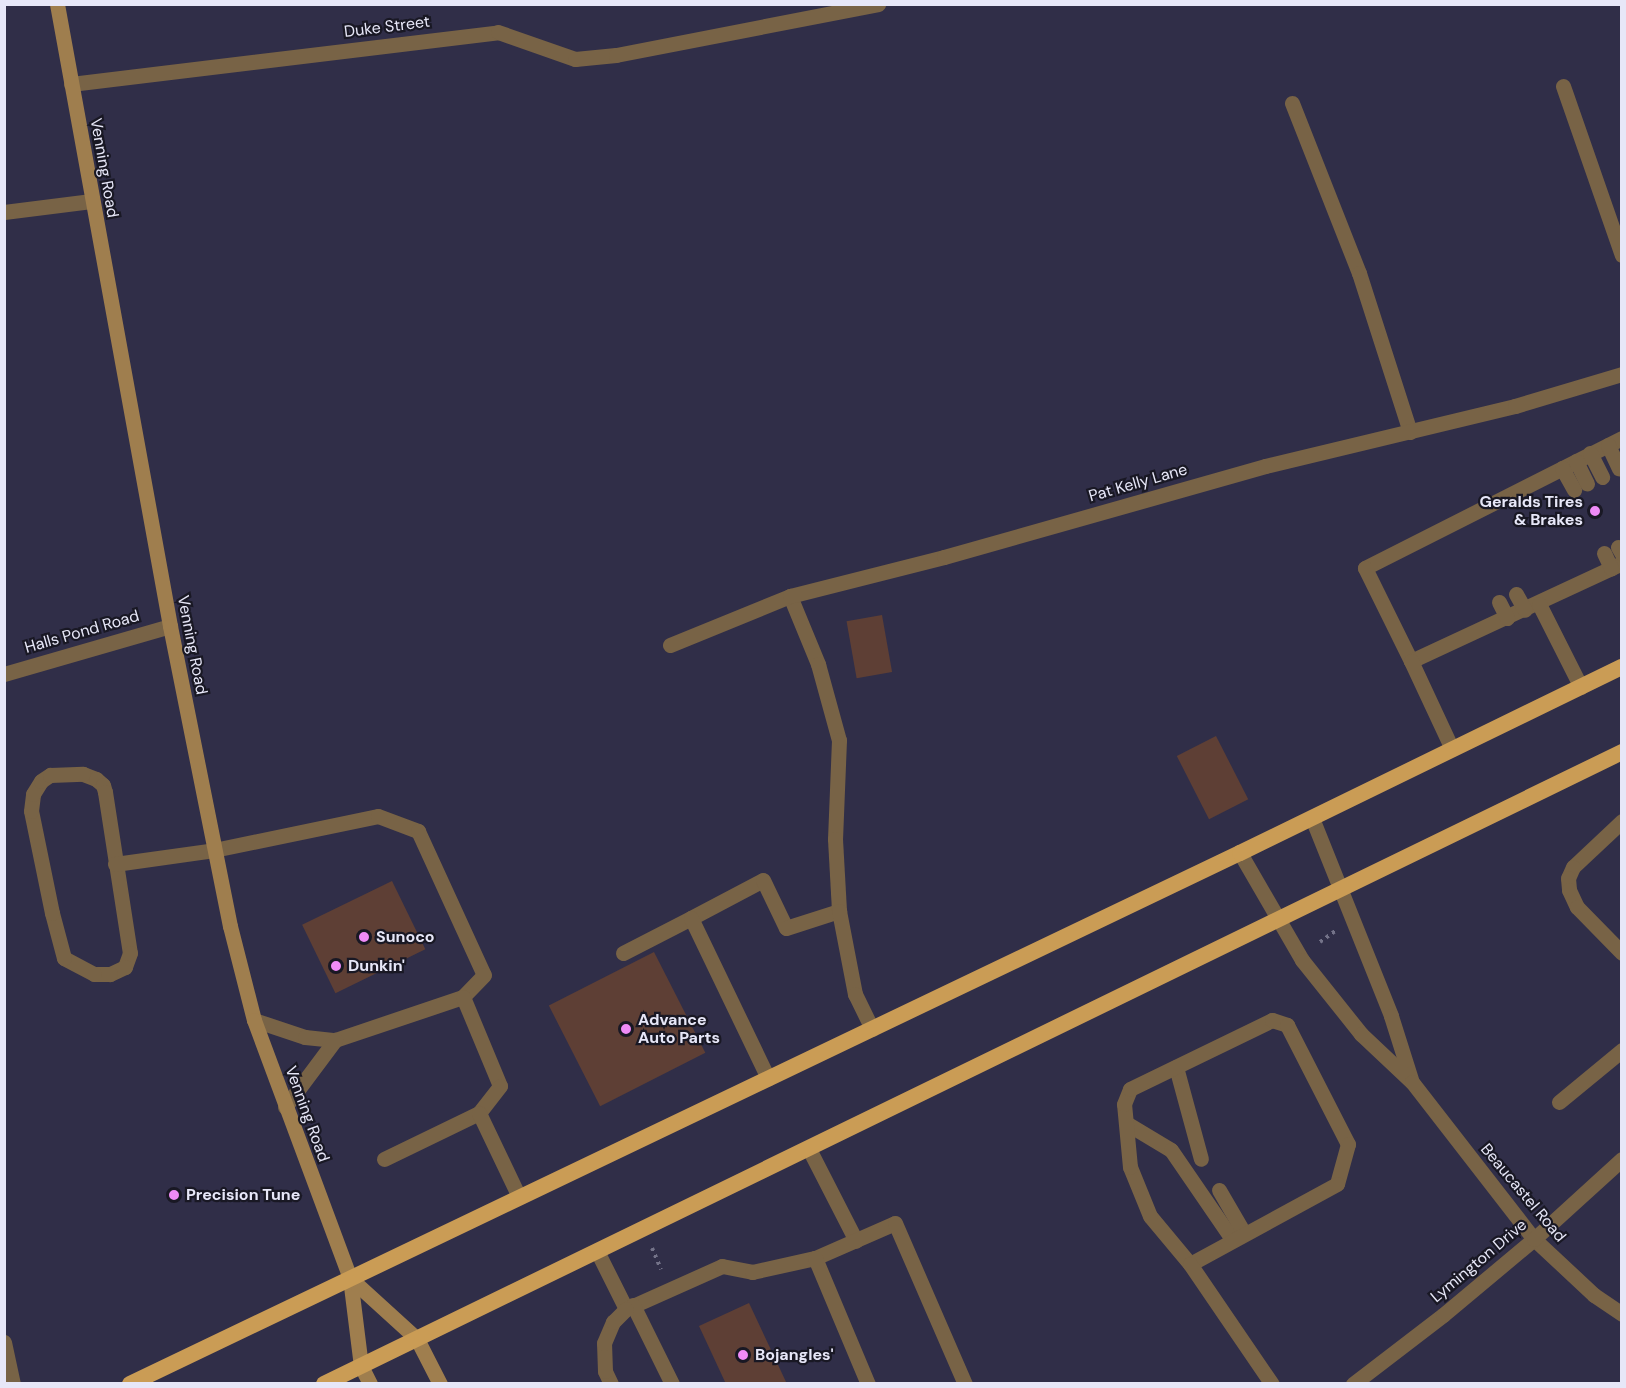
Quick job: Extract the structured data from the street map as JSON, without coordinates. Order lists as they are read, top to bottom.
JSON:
{
  "streets": {
    "main road": ["Venning Road"],
    "street": [
      "Duke Street",
      "Pat Kelly Lane",
      "Halls Pond Road",
      "Beaucastel Road",
      "Lymington Drive"
    ]
  },
  "crossings": [
    ["Duke Street", "Venning Road"],
    ["Venning Road", "Halls Pond Road"],
    ["Beaucastel Road", "Lymington Drive"]
  ],
  "places": [
    "Geralds Tires & Brakes",
    "Sunoco",
    "Dunkin'",
    "Advance Auto Parts",
    "Precision Tune",
    "Bojangles'"
  ]
}
